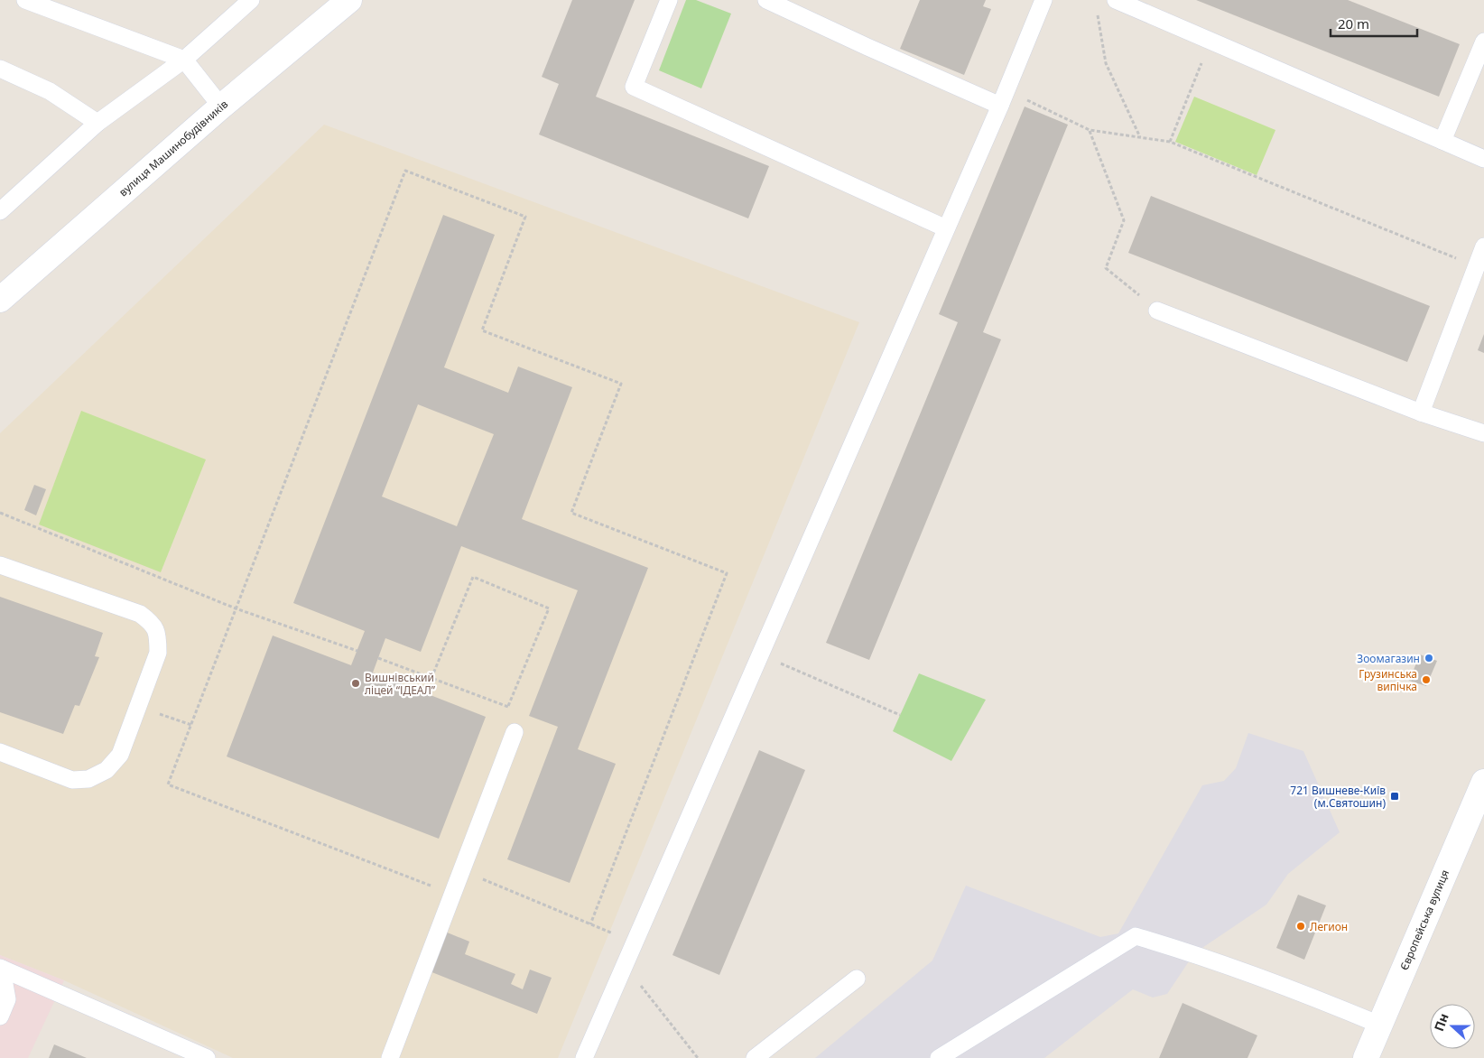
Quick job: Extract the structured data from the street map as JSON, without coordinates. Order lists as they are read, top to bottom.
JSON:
{
  "streets": {
    "street": ["вулиця Машинобудівників", "Європейська вулиця"]
  },
  "places": {
    "other": [
      "Зоомагазин",
      "Грузинська випічка",
      "Вишнівський ліцей “ІДЕАЛ”",
      "Легион"
    ],
    "transit": ["721 Вишневе-Київ (м.Святошин)"]
  },
  "scale_bar": "20 m",
  "north": "left"
}
